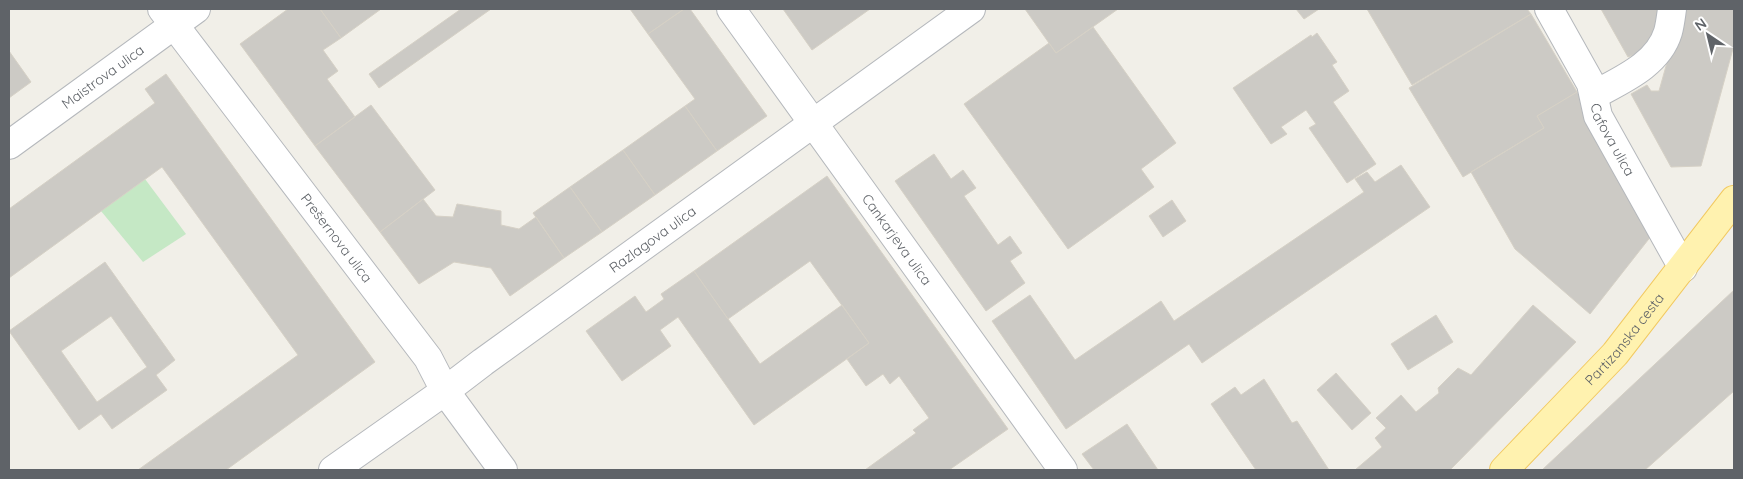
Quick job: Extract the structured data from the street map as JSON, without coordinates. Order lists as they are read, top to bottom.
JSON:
{
  "streets": {
    "main road": ["Partizanska cesta"],
    "street": [
      "Maistrova ulica",
      "Cafova ulica",
      "Prešernova ulica",
      "Razlagova ulica",
      "Cankarjeva ulica"
    ]
  },
  "crossings": [
    ["Maistrova ulica", "Prešernova ulica"],
    ["Cafova ulica", "Partizanska cesta"],
    ["Prešernova ulica", "Razlagova ulica"],
    ["Razlagova ulica", "Cankarjeva ulica"]
  ],
  "north": "top left"
}
